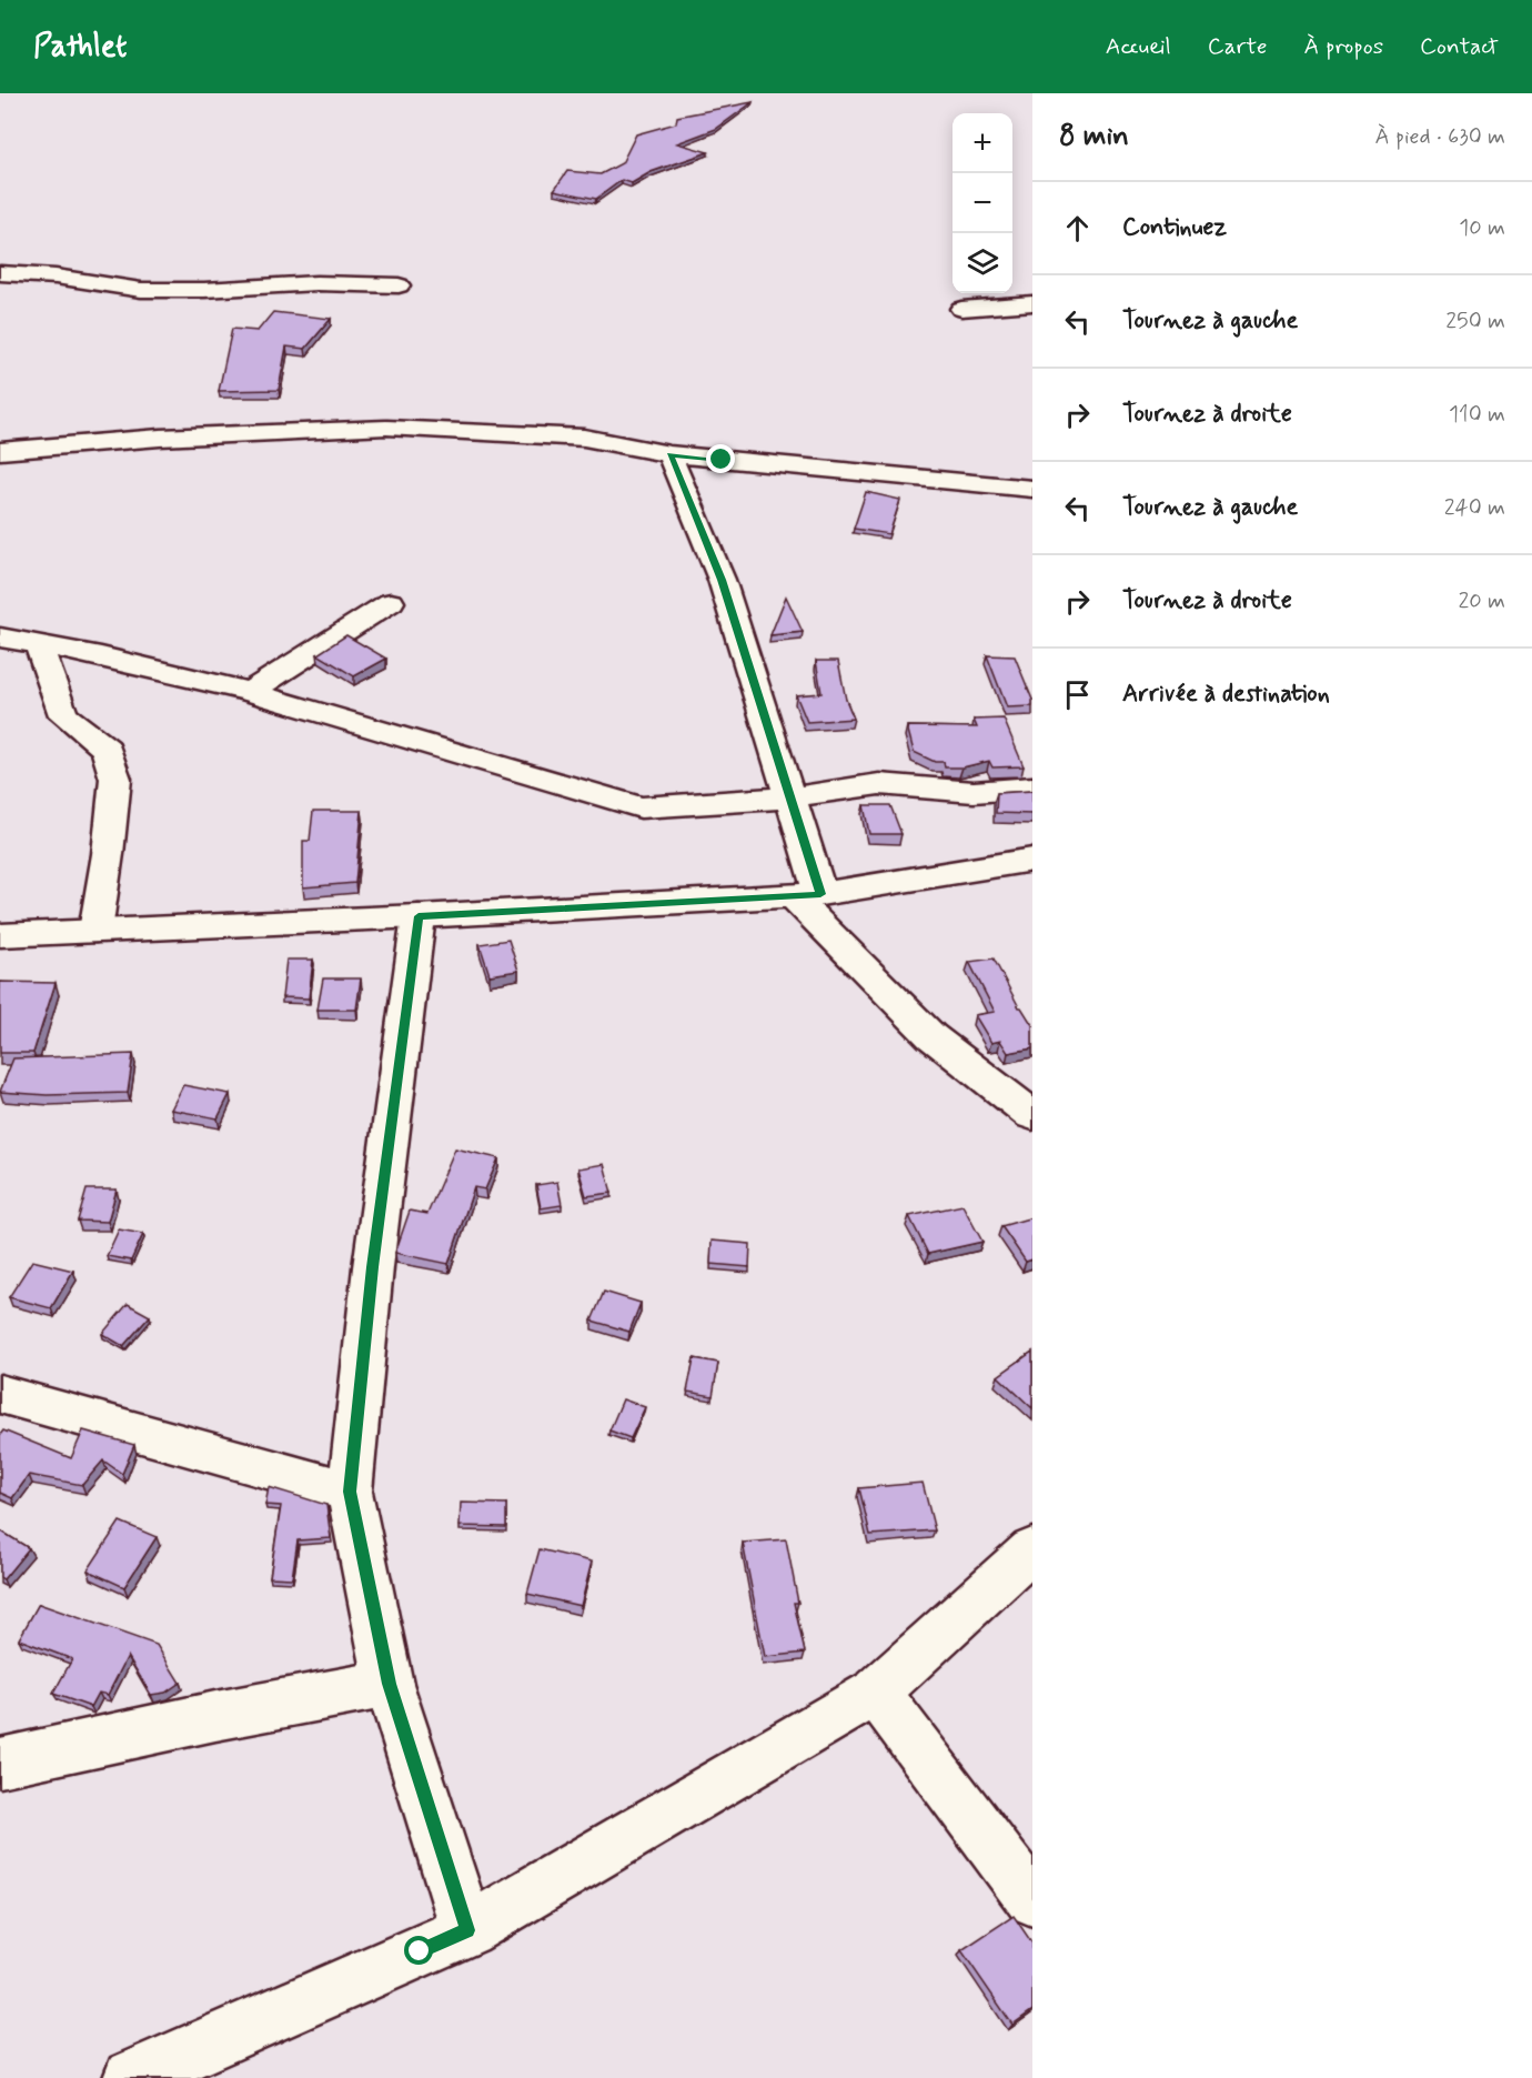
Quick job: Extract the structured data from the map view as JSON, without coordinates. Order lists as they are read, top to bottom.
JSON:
{
  "page": {
    "header": "Pathlet",
    "nav": [
      "Accueil",
      "Carte",
      "À propos",
      "Contact"
    ],
    "heading": ["8 min", "À pied · 630 m"],
    "map_buttons": ["+", "−"],
    "list": [
      ["Continuez", "10 m"],
      ["Tournez à gauche", "250 m"],
      ["Tournez à droite", "110 m"],
      ["Tournez à gauche", "240 m"],
      ["Tournez à droite", "20 m"],
      "Arrivée à destination"
    ]
  }
}
